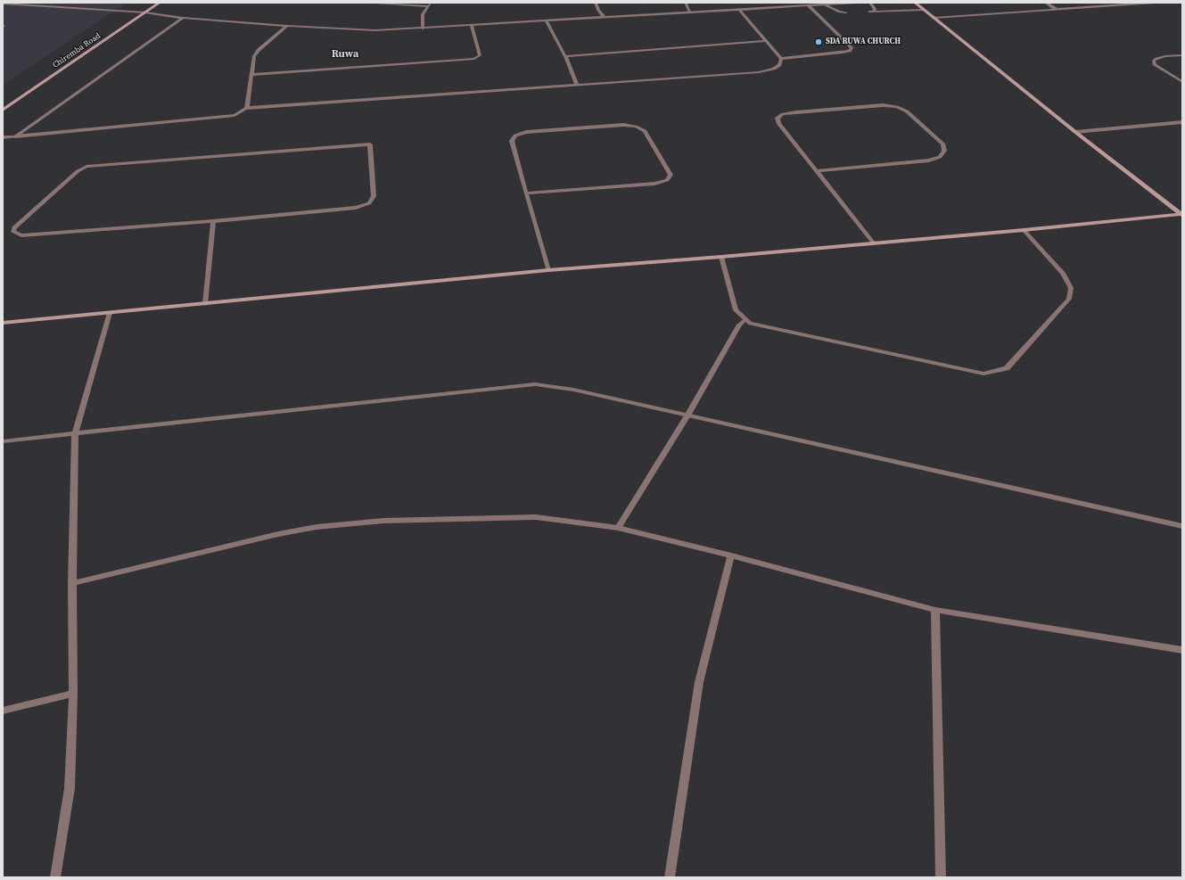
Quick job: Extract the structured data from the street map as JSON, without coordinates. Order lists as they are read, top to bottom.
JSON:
{
  "streets": {
    "street": ["Chiremba Road"]
  },
  "districts": ["Ruwa"],
  "places": ["SDA RUWA CHURCH"]
}
